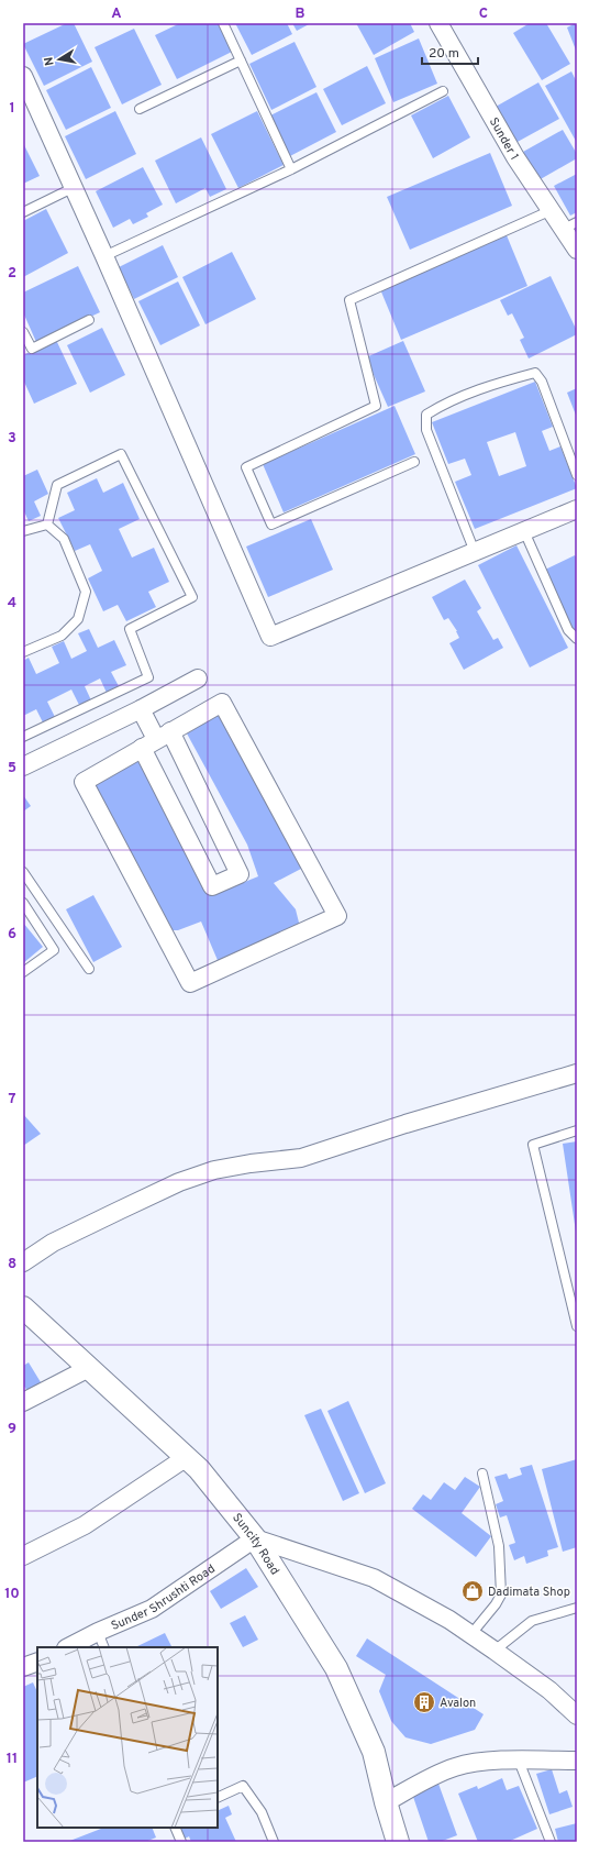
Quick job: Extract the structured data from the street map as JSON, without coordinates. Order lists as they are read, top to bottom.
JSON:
{
  "streets": {
    "street": ["Sunder 1", "Suncity Road", "Sunder Shrushti Road"]
  },
  "crossings": [
    ["Suncity Road", "Sunder Shrushti Road"]
  ],
  "places": {
    "shop": ["Dadimata Shop"],
    "building": ["Avalon"]
  },
  "scale_bar": "20 m",
  "north": "left",
  "grid": {
    "columns": ["A", "B", "C"],
    "rows": [
      "1",
      "2",
      "3",
      "4",
      "5",
      "6",
      "7",
      "8",
      "9",
      "10",
      "11"
    ]
  }
}
